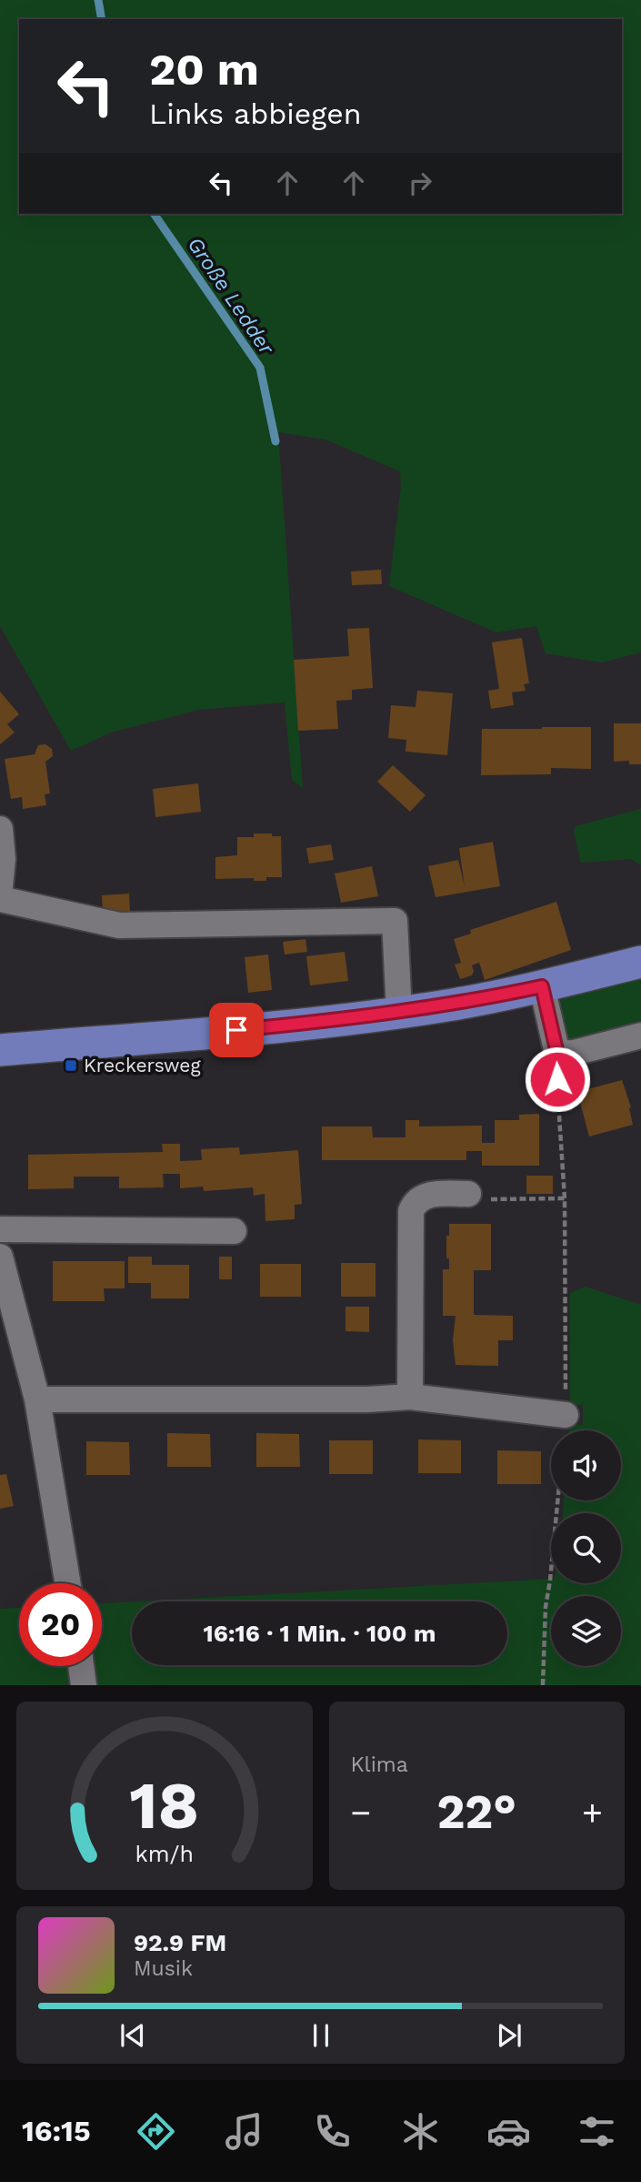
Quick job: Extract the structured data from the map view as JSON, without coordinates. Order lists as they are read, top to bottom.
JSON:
{
  "water": ["Große Ledder"],
  "places": {
    "transit": ["Kreckersweg"]
  },
  "page": {
    "turn": ["20 m", "Links abbiegen"],
    "limit": "20",
    "trip": "16:16 · 1 Min. · 100 m",
    "tile": "Klima",
    "heat": ["−", "22°", "+"],
    "song": ["92.9 FM", "Musik"],
    "tabs": "16:15",
    "gauge": ["18", "km/h"]
  }
}
